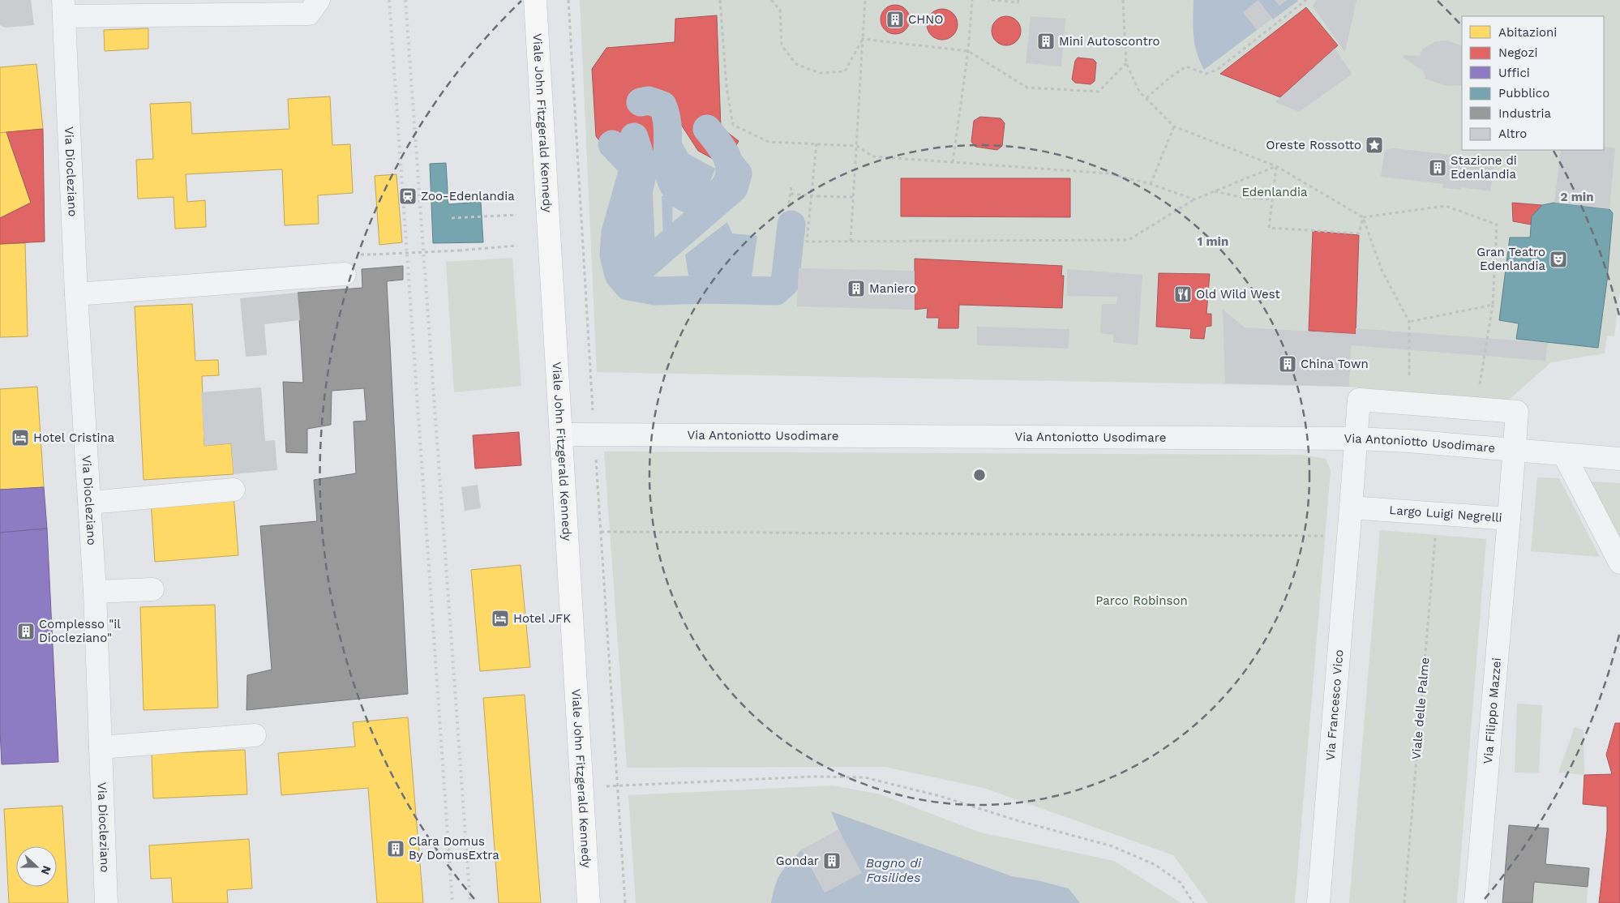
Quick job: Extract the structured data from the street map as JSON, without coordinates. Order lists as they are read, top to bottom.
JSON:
{
  "streets": {
    "main road": ["Viale John Fitzgerald Kennedy"],
    "street": [
      "Via Diocleziano",
      "Via Antoniotto Usodimare",
      "Largo Luigi Negrelli",
      "Via Francesco Vico",
      "Via Filippo Mazzei"
    ],
    "path": ["Viale delle Palme"]
  },
  "crossings": [
    ["Viale John Fitzgerald Kennedy", "Via Antoniotto Usodimare"],
    ["Via Antoniotto Usodimare", "Largo Luigi Negrelli"],
    ["Largo Luigi Negrelli", "Via Francesco Vico"],
    ["Largo Luigi Negrelli", "Viale delle Palme"],
    ["Largo Luigi Negrelli", "Via Filippo Mazzei"]
  ],
  "water": ["Bagno di Fasilides"],
  "parks": ["Edenlandia", "Parco Robinson"],
  "places": {
    "building": [
      "CHNO",
      "Mini Autoscontro",
      "Stazione di Edenlandia",
      "Maniero",
      "China Town",
      "Complesso \"il Diocleziano\"",
      "Clara Domus By DomusExtra",
      "Gondar"
    ],
    "place": ["Oreste Rossotto"],
    "station": ["Zoo-Edenlandia"],
    "theatre": ["Gran Teatro Edenlandia"],
    "restaurant": ["Old Wild West"],
    "hotel": ["Hotel Cristina", "Hotel JFK"]
  },
  "legend": [
    "Abitazioni",
    "Negozi",
    "Uffici",
    "Pubblico",
    "Industria",
    "Altro"
  ],
  "north": "right",
  "rings": ["2 min", "1 min"]
}
